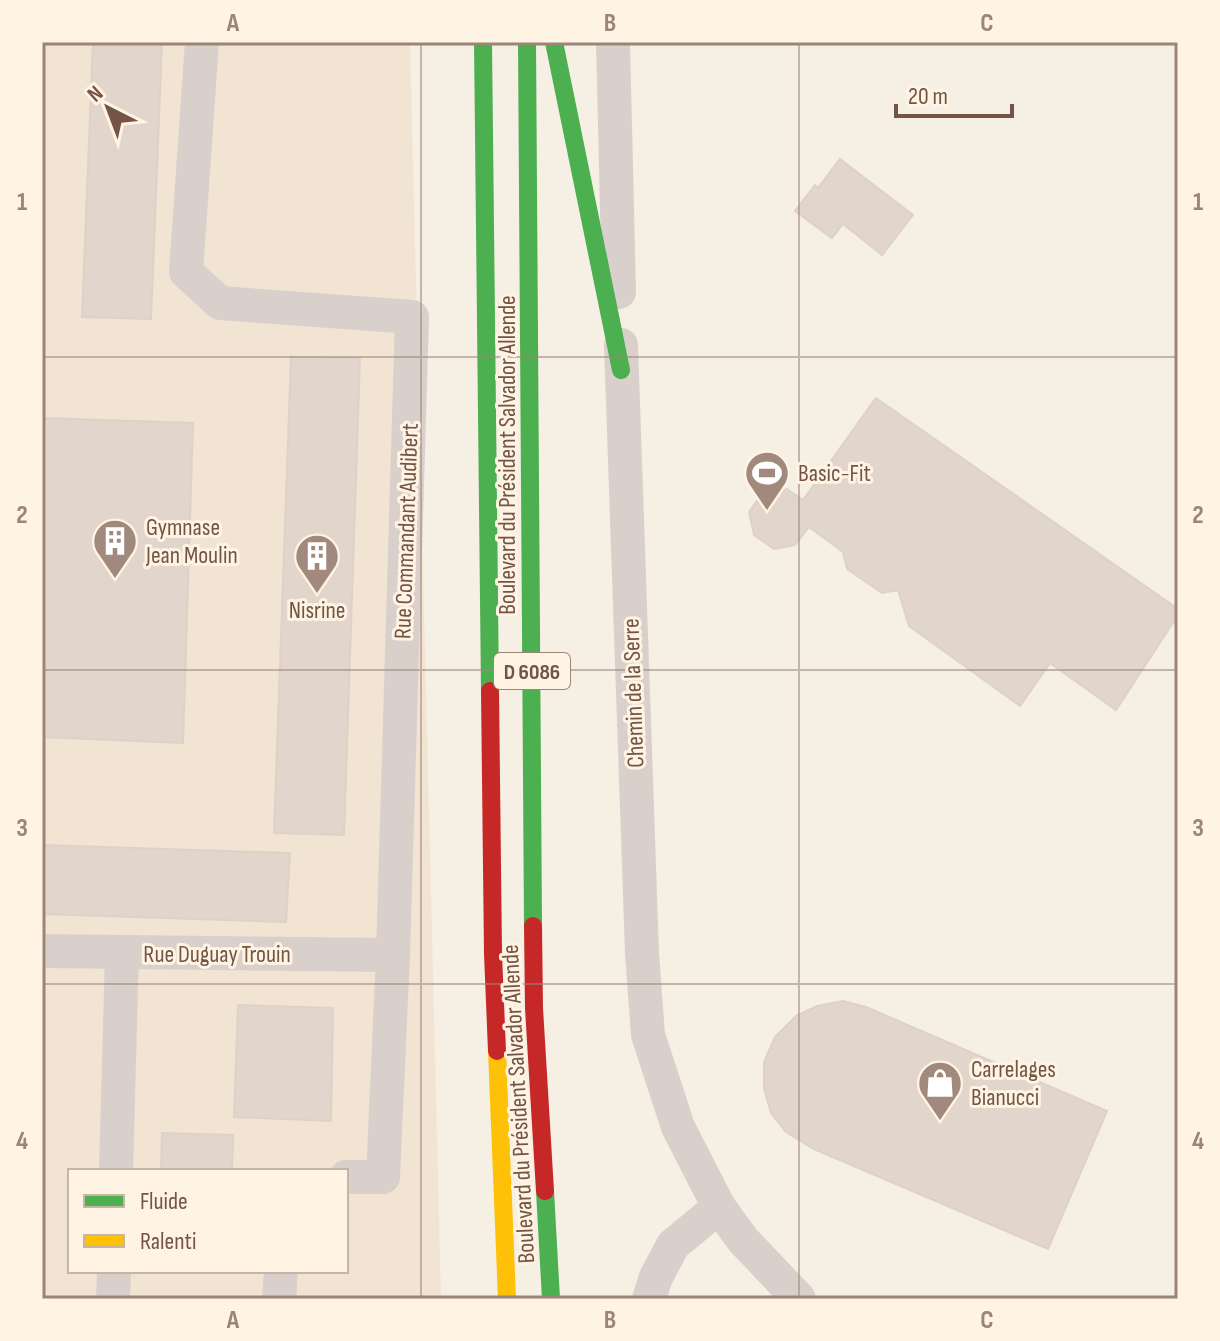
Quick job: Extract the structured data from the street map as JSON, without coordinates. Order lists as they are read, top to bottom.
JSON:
{
  "streets": {
    "main road": ["Boulevard du Président Salvador Allende", "D 6086"],
    "street": ["Rue Commandant Audibert", "Chemin de la Serre", "Rue Duguay Trouin"]
  },
  "crossings": [
    ["Rue Commandant Audibert", "Rue Duguay Trouin"]
  ],
  "places": {
    "sports": ["Basic-Fit"],
    "building": ["Gymnase Jean Moulin", "Nisrine"],
    "shop": ["Carrelages Bianucci"]
  },
  "legend": ["Fluide", "Ralenti"],
  "scale_bar": "20 m",
  "north": "top left",
  "grid": {
    "columns": ["A", "B", "C"],
    "rows": [
      "1",
      "2",
      "3",
      "4"
    ]
  }
}
